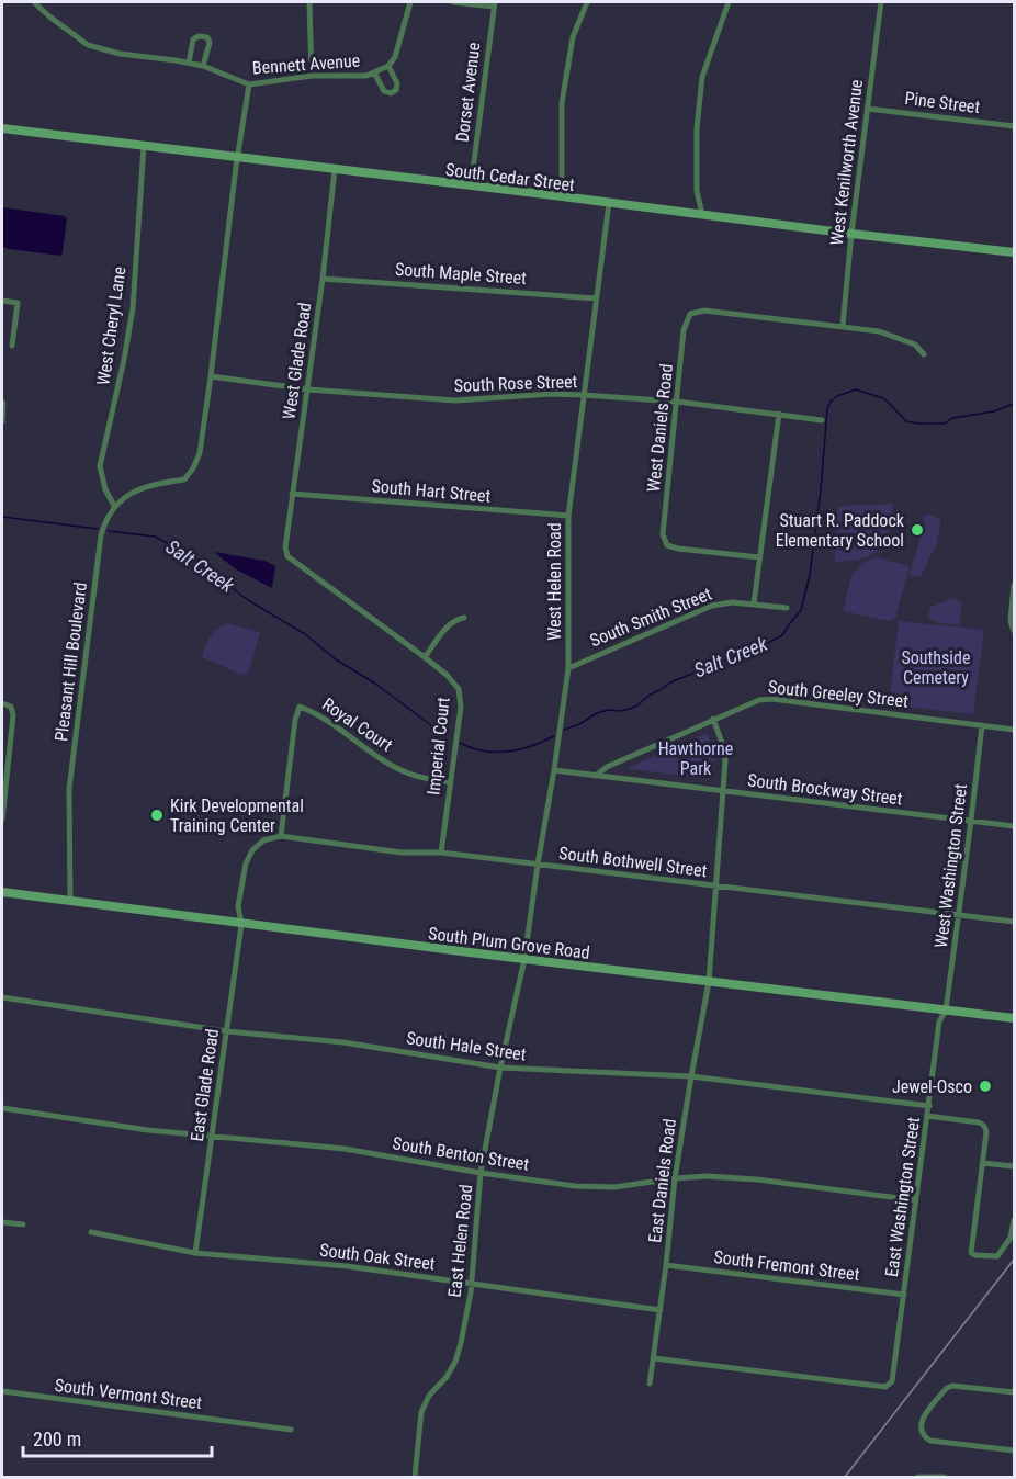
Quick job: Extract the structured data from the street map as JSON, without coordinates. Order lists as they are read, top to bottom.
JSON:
{
  "streets": {
    "street": [
      "Bennett Avenue",
      "Dorset Avenue",
      "Pine Street",
      "West Kenilworth Avenue",
      "South Cedar Street",
      "South Maple Street",
      "West Cheryl Lane",
      "West Glade Road",
      "South Rose Street",
      "West Daniels Road",
      "South Hart Street",
      "West Helen Road",
      "South Smith Street",
      "Pleasant Hill Boulevard",
      "South Greeley Street",
      "Royal Court",
      "Imperial Court",
      "South Brockway Street",
      "South Bothwell Street",
      "West Washington Street",
      "South Plum Grove Road",
      "South Hale Street",
      "East Glade Road",
      "South Benton Street",
      "East Daniels Road",
      "East Washington Street",
      "East Helen Road",
      "South Oak Street",
      "South Fremont Street",
      "South Vermont Street"
    ]
  },
  "crossings": [
    ["Dorset Avenue", "South Cedar Street"],
    ["Pine Street", "West Kenilworth Avenue"],
    ["West Kenilworth Avenue", "South Cedar Street"],
    ["West Kenilworth Avenue", "West Daniels Road"],
    ["South Cedar Street", "West Cheryl Lane"],
    ["South Cedar Street", "West Glade Road"],
    ["South Cedar Street", "West Helen Road"],
    ["South Maple Street", "West Glade Road"],
    ["South Maple Street", "West Helen Road"],
    ["West Cheryl Lane", "Pleasant Hill Boulevard"],
    ["West Glade Road", "South Rose Street"],
    ["West Glade Road", "South Hart Street"],
    ["West Glade Road", "Imperial Court"],
    ["South Rose Street", "West Daniels Road"],
    ["South Rose Street", "West Helen Road"],
    ["South Hart Street", "West Helen Road"],
    ["West Helen Road", "South Smith Street"],
    ["West Helen Road", "South Brockway Street"],
    ["West Helen Road", "South Bothwell Street"],
    ["West Helen Road", "South Plum Grove Road"],
    ["West Helen Road", "East Helen Road"],
    ["Pleasant Hill Boulevard", "South Plum Grove Road"],
    ["South Greeley Street", "South Brockway Street"],
    ["South Greeley Street", "West Washington Street"],
    ["Royal Court", "Imperial Court"],
    ["Royal Court", "South Bothwell Street"],
    ["Imperial Court", "South Bothwell Street"],
    ["South Brockway Street", "West Washington Street"],
    ["South Bothwell Street", "West Washington Street"],
    ["West Washington Street", "South Plum Grove Road"],
    ["West Washington Street", "East Washington Street"],
    ["South Plum Grove Road", "East Glade Road"],
    ["South Plum Grove Road", "East Daniels Road"],
    ["South Plum Grove Road", "East Washington Street"],
    ["South Plum Grove Road", "East Helen Road"],
    ["South Hale Street", "East Glade Road"],
    ["South Hale Street", "East Daniels Road"],
    ["South Hale Street", "East Washington Street"],
    ["South Hale Street", "East Helen Road"],
    ["East Glade Road", "South Benton Street"],
    ["East Glade Road", "South Oak Street"],
    ["South Benton Street", "East Daniels Road"],
    ["South Benton Street", "East Washington Street"],
    ["South Benton Street", "East Helen Road"],
    ["East Daniels Road", "East Washington Street"],
    ["East Daniels Road", "South Oak Street"],
    ["East Daniels Road", "South Fremont Street"],
    ["East Washington Street", "South Fremont Street"],
    ["East Helen Road", "South Oak Street"]
  ],
  "water": ["Salt Creek"],
  "parks": ["Southside Cemetery", "Hawthorne Park"],
  "places": ["Stuart R. Paddock Elementary School", "Kirk Developmental Training Center", "Jewel-Osco"],
  "scale_bar": "200 m"
}
